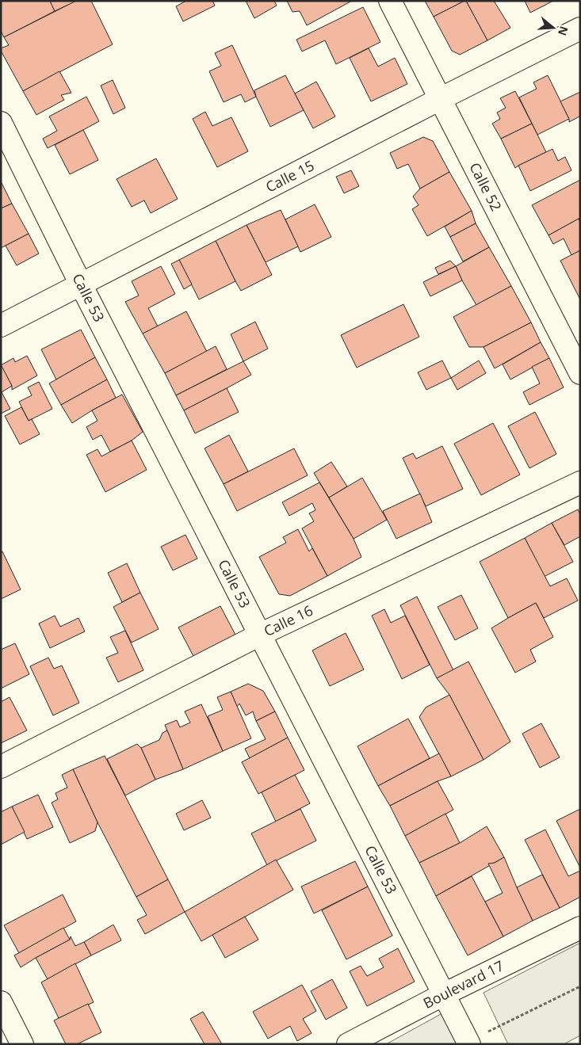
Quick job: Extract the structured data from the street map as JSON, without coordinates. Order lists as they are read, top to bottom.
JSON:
{
  "streets": {
    "street": [
      "Calle 15",
      "Calle 52",
      "Calle 53",
      "Calle 16",
      "Boulevard 17"
    ]
  },
  "crossings": [
    ["Calle 15", "Calle 52"],
    ["Calle 15", "Calle 53"],
    ["Calle 53", "Calle 16"],
    ["Calle 53", "Boulevard 17"]
  ],
  "north": "right"
}
